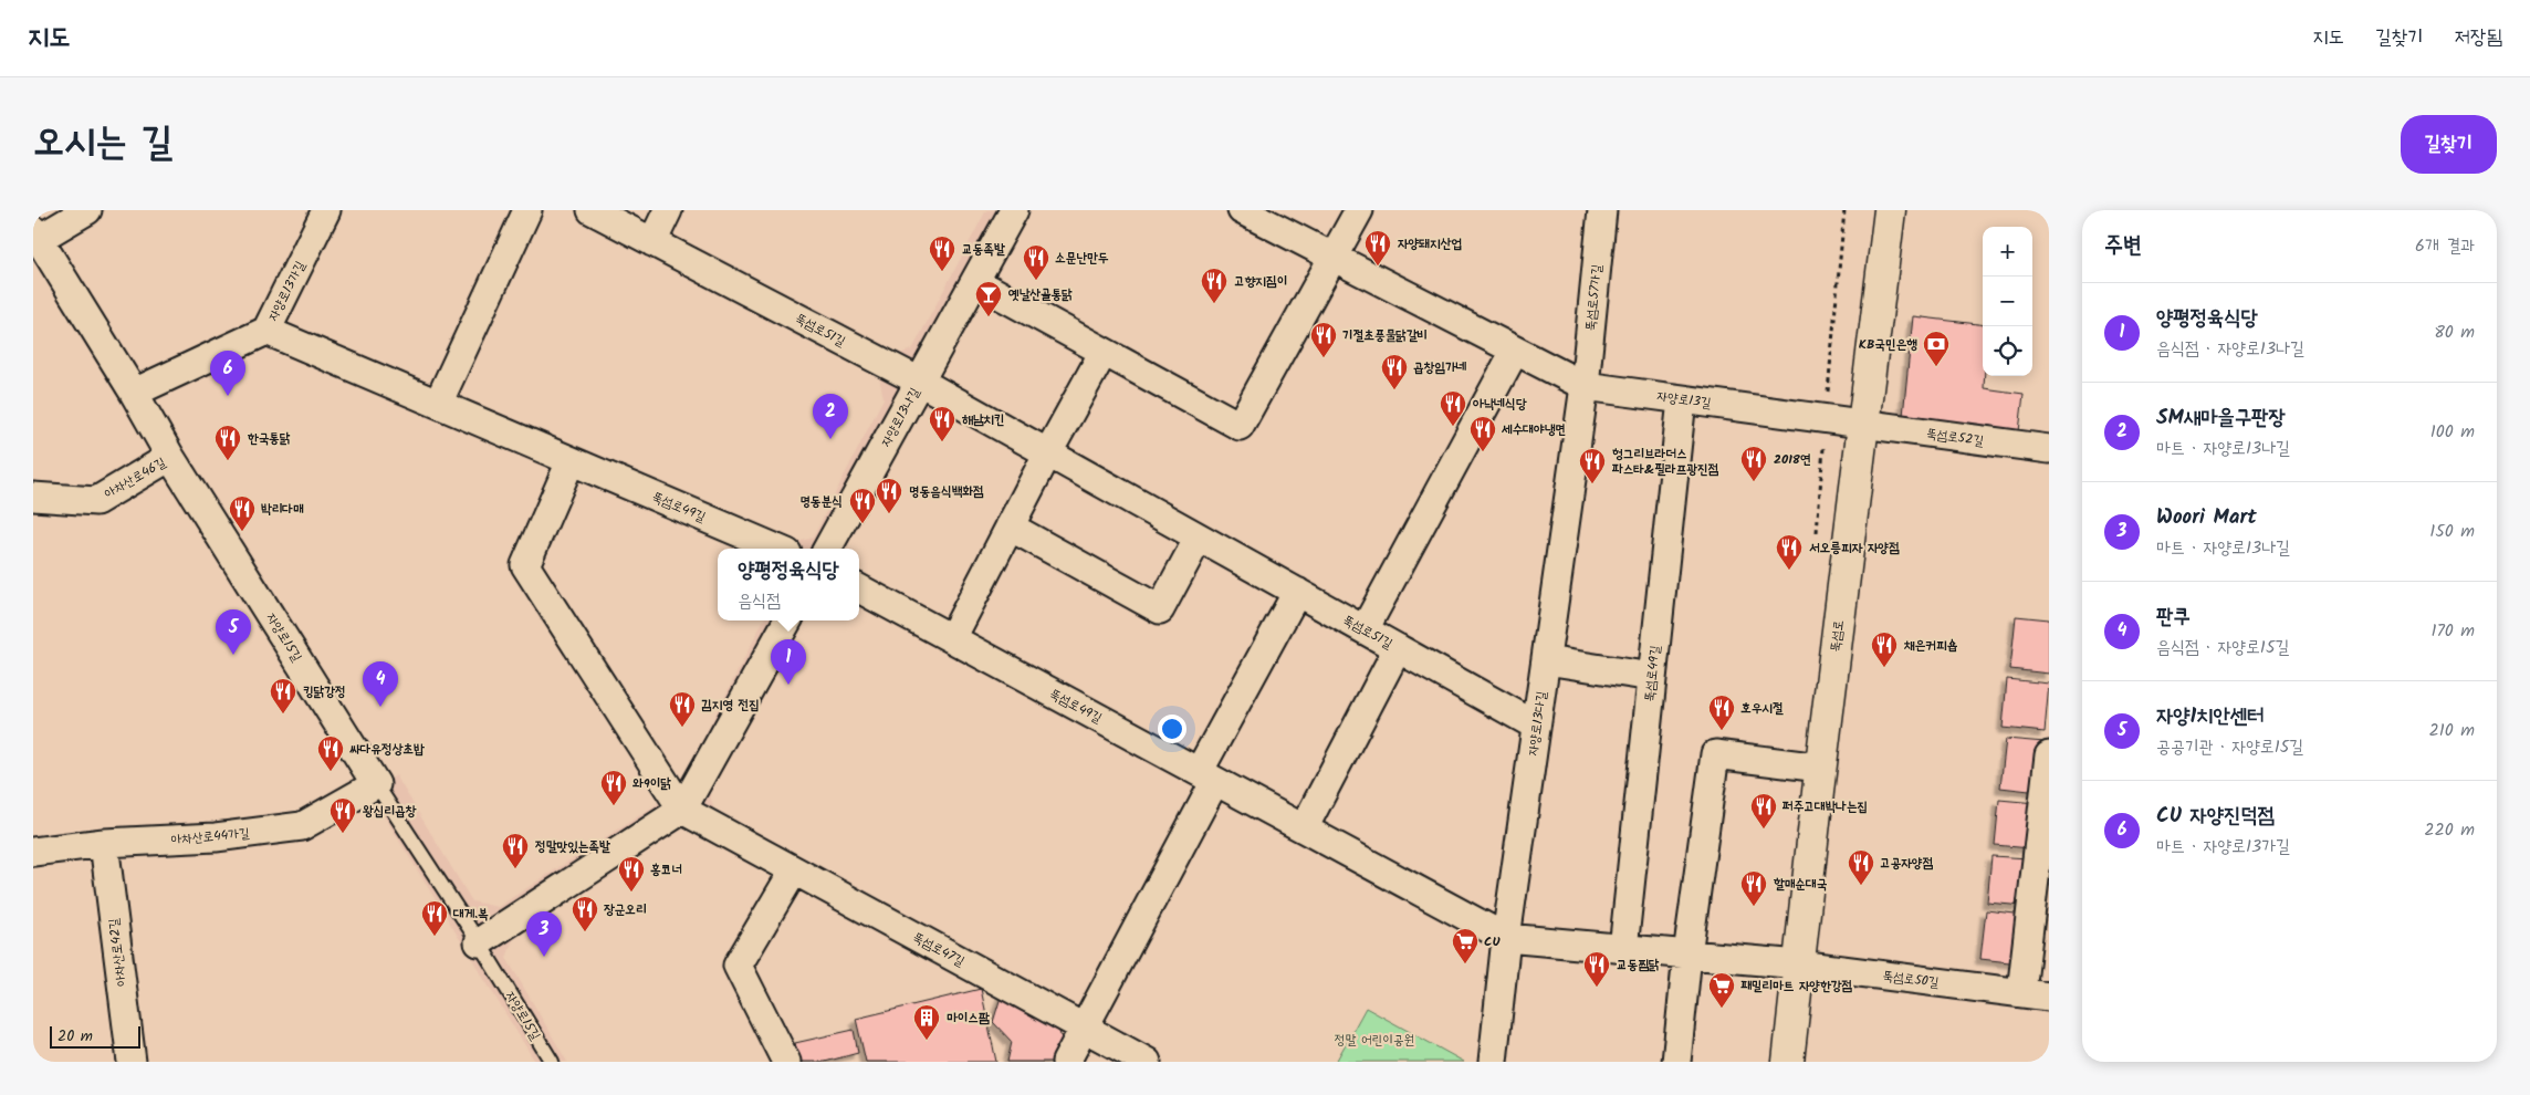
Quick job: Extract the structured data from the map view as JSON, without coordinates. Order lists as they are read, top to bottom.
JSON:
{
  "streets": {
    "main road": ["뚝섬로"],
    "street": [
      "자양로13가길",
      "뚝섬로57가길",
      "뚝섬로51길",
      "자양로13길",
      "자양로13나길",
      "뚝섬로52길",
      "아차산로46길",
      "뚝섬로49길",
      "자양로15길",
      "자양로13다길",
      "아차산로44가길",
      "뚝섬로47길",
      "아차산로42길",
      "뚝섬로50길"
    ]
  },
  "crossings": [
    ["자양로13가길", "뚝섬로49길"],
    ["자양로13가길", "자양로15길"],
    ["뚝섬로57가길", "자양로13길"],
    ["뚝섬로57가길", "자양로13다길"],
    ["뚝섬로51길", "자양로13나길"],
    ["뚝섬로51길", "자양로13다길"],
    ["자양로13길", "뚝섬로52길"],
    ["자양로13길", "뚝섬로49길"],
    ["자양로13길", "뚝섬로"],
    ["자양로13길", "자양로13다길"],
    ["뚝섬로52길", "뚝섬로"],
    ["아차산로46길", "자양로15길"],
    ["뚝섬로49길", "뚝섬로"],
    ["뚝섬로49길", "자양로13다길"],
    ["뚝섬로49길", "뚝섬로50길"],
    ["뚝섬로", "뚝섬로50길"],
    ["자양로15길", "아차산로44가길"],
    ["아차산로44가길", "아차산로42길"]
  ],
  "parks": ["정말 어린이공원"],
  "places": {
    "restaurant": [
      "자양돼지산업",
      "교동족발",
      "소문난만두",
      "고향지짐이",
      "기절초풍물닭갈비",
      "곱창임가네",
      "아낙네식당",
      "해남치킨",
      "세수대야냉면",
      "한국통닭",
      "2018연",
      "헝그리브라더스 파스타&필라프광진점",
      "명동음식백화점",
      "명동분식",
      "박리다매",
      "서오릉피자 자양점",
      "채은커피숍",
      "킹닭강정",
      "김지영 전집",
      "호우시절",
      "싸다유정상초밥",
      "와9이닭",
      "퍼주고대박나는집",
      "왕십리곱창",
      "정말맛있는족발",
      "고공자양점",
      "홍코너",
      "할매순대국",
      "장군오리",
      "대게.복",
      "교동찜닭"
    ],
    "bar": ["옛날산골통닭"],
    "bank": ["KB국민은행"],
    "supermarket": ["CU", "패밀리마트 자양한강점"],
    "building": ["마이스팜"]
  },
  "scale_bar": "20 m",
  "page": {
    "header": "지도",
    "nav": ["지도", "길찾기", "저장됨"],
    "title": "오시는 길",
    "buttons": "길찾기",
    "heading": ["주변", "6개 결과"],
    "map_buttons": ["+", "−"],
    "list": [
      {
        "mark": "1",
        "name": "양평정육식당",
        "note": "음식점 · 자양로13나길",
        "value": "80 m"
      },
      {
        "mark": "2",
        "name": "SM새마을구판장",
        "note": "마트 · 자양로13나길",
        "value": "100 m"
      },
      {
        "mark": "3",
        "name": "Woori Mart",
        "note": "마트 · 자양로13나길",
        "value": "150 m"
      },
      {
        "mark": "4",
        "name": "판쿠",
        "note": "음식점 · 자양로15길",
        "value": "170 m"
      },
      {
        "mark": "5",
        "name": "자양1치안센터",
        "note": "공공기관 · 자양로15길",
        "value": "210 m"
      },
      {
        "mark": "6",
        "name": "CU 자양진덕점",
        "note": "마트 · 자양로13가길",
        "value": "220 m"
      }
    ],
    "pins": [
      "6",
      "2",
      "5",
      "1",
      "4",
      "3"
    ],
    "popup": ["양평정육식당", "음식점"],
    "scale": "20 m"
  }
}
